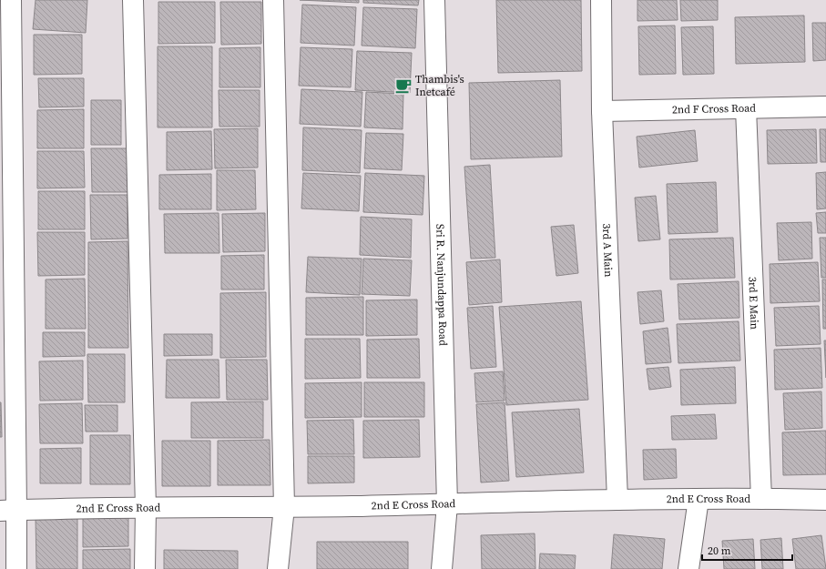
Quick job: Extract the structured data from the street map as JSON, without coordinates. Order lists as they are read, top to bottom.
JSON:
{
  "streets": {
    "street": [
      "2nd F Cross Road",
      "3rd A Main",
      "Sri R. Nanjundappa Road",
      "3rd E Main",
      "2nd E Cross Road"
    ]
  },
  "crossings": [
    ["2nd F Cross Road", "3rd A Main"],
    ["2nd F Cross Road", "3rd E Main"],
    ["3rd A Main", "2nd E Cross Road"],
    ["Sri R. Nanjundappa Road", "2nd E Cross Road"],
    ["3rd E Main", "2nd E Cross Road"]
  ],
  "places": {
    "cafe": ["Thambis's Inetcafé"]
  },
  "scale_bar": "20 m"
}
